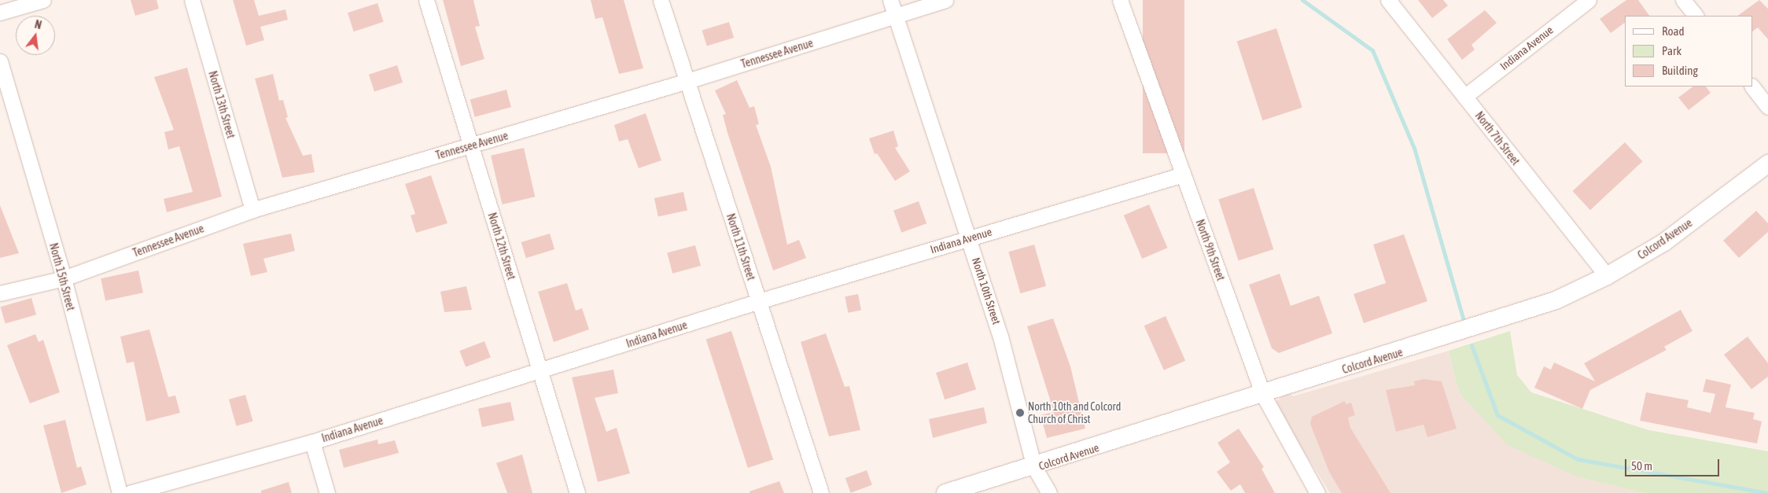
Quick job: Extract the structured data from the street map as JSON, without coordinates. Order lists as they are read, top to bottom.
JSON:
{
  "streets": {
    "street": [
      "Indiana Avenue",
      "Tennessee Avenue",
      "North 13th Street",
      "North 7th Street",
      "Colcord Avenue",
      "North 12th Street",
      "North 11th Street",
      "North 9th Street",
      "North 15th Street",
      "North 10th Street"
    ]
  },
  "crossings": [
    ["Indiana Avenue", "North 7th Street"],
    ["Indiana Avenue", "North 12th Street"],
    ["Indiana Avenue", "North 11th Street"],
    ["Indiana Avenue", "North 9th Street"],
    ["Indiana Avenue", "North 10th Street"],
    ["Tennessee Avenue", "North 13th Street"],
    ["Tennessee Avenue", "North 12th Street"],
    ["Tennessee Avenue", "North 11th Street"],
    ["Tennessee Avenue", "North 15th Street"],
    ["Tennessee Avenue", "North 10th Street"],
    ["North 7th Street", "Colcord Avenue"],
    ["Colcord Avenue", "North 9th Street"],
    ["Colcord Avenue", "North 10th Street"]
  ],
  "places": ["North 10th and Colcord Church of Christ"],
  "legend": ["Road", "Park", "Building"],
  "scale_bar": "50 m",
  "north": "top"
}
